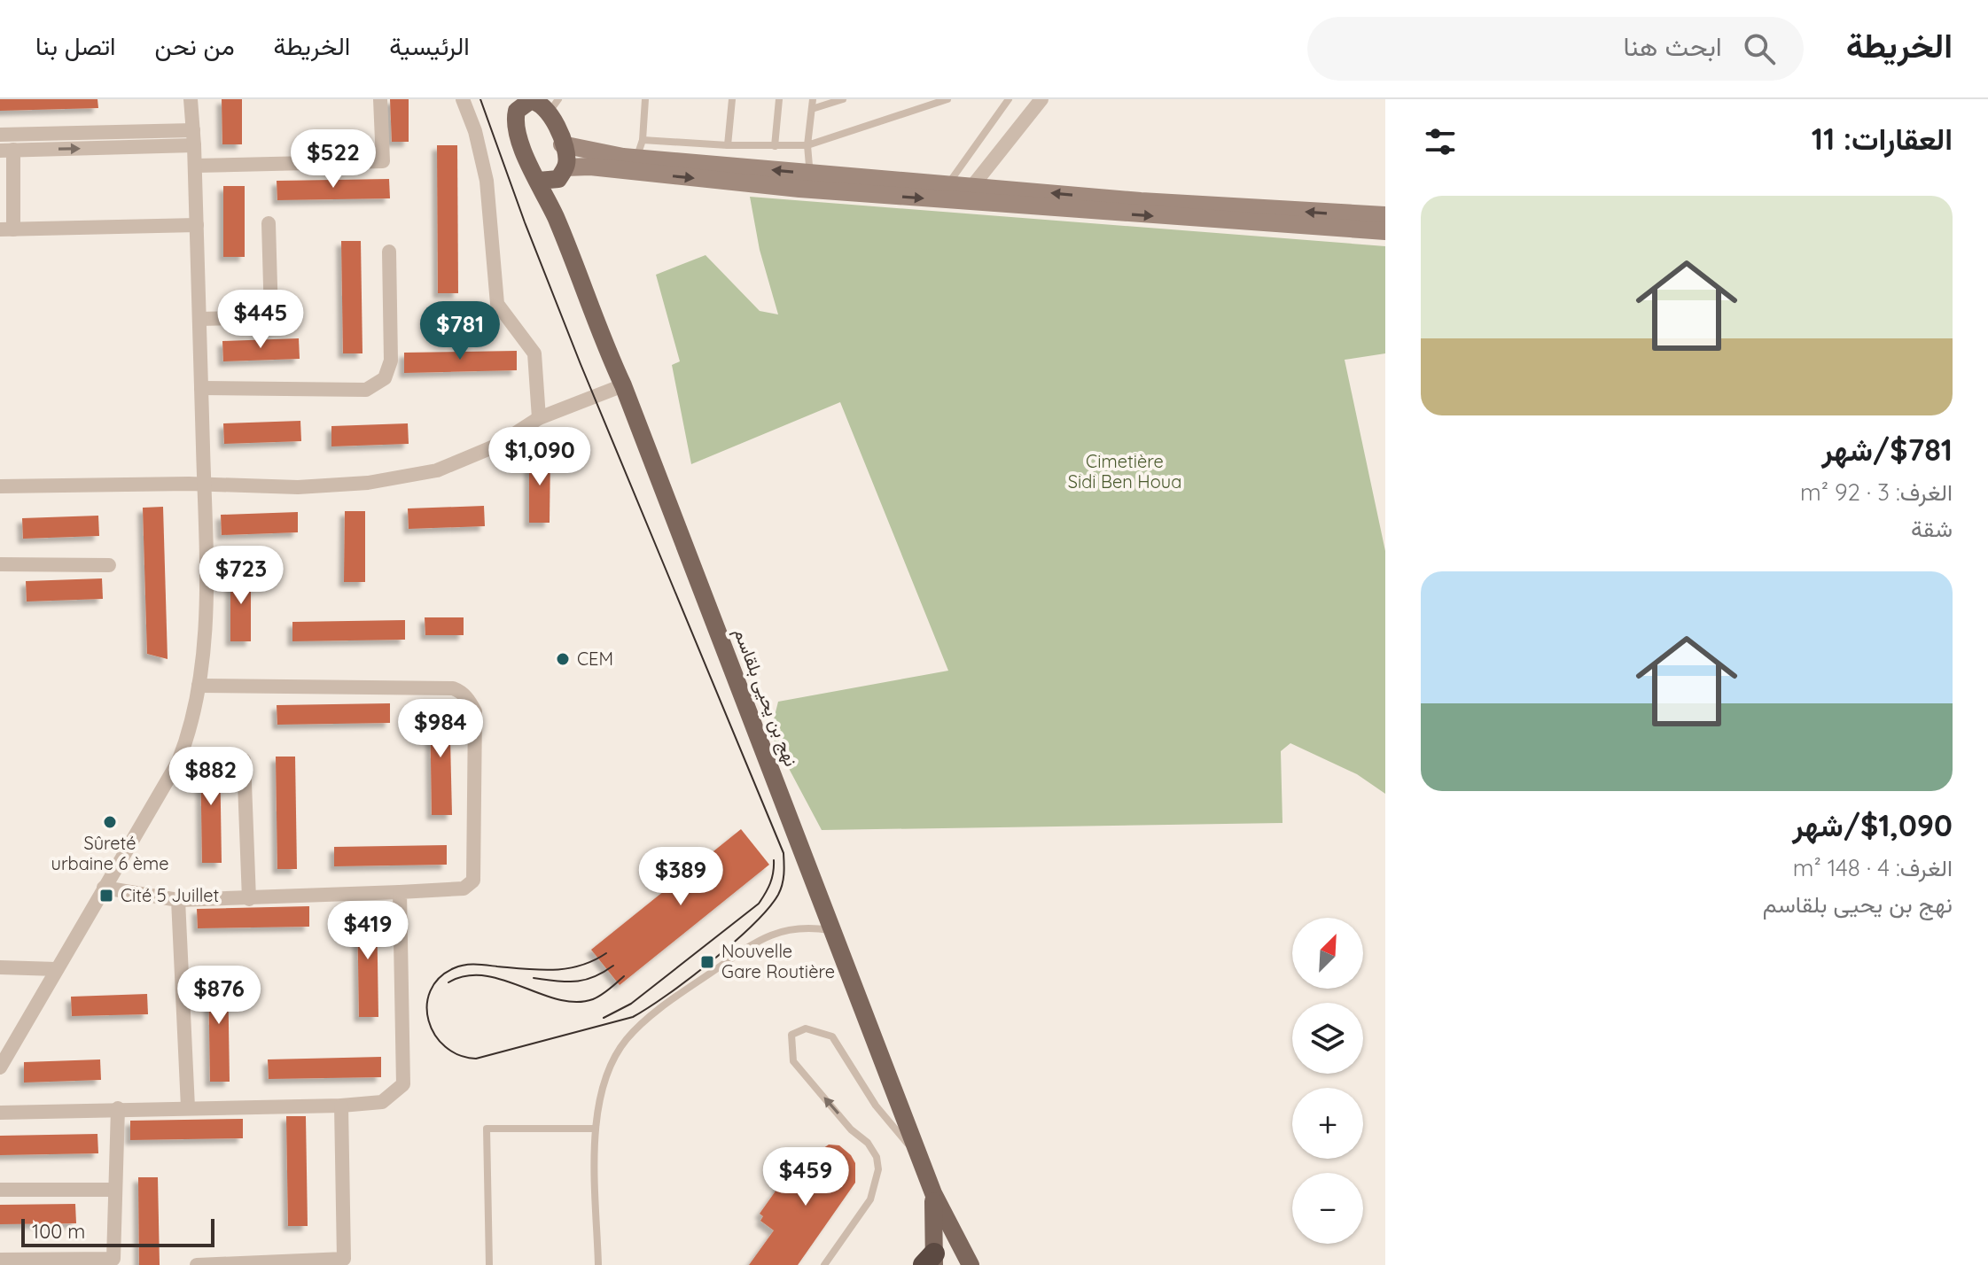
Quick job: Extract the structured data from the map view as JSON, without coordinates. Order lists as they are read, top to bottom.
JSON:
{
  "streets": {
    "main road": ["نهج بن يحيى بلقاسم"]
  },
  "parks": ["Cimetière Sidi Ben Houa"],
  "places": {
    "other": ["CEM", "Sûreté urbaine 6 ème"],
    "transit": ["Cité 5 Juillet", "Nouvelle Gare Routière"]
  },
  "scale_bar": "100 m",
  "north": "top right",
  "page": {
    "header": "الخريطة",
    "search": "ابحث هنا",
    "nav": [
      "الرئيسية",
      "الخريطة",
      "من نحن",
      "اتصل بنا"
    ],
    "heading": "العقارات: 11",
    "price": [
      "$522",
      "$445",
      "$781",
      "$1,090",
      "$723",
      "$984",
      "$882",
      "$389",
      "$419",
      "$876",
      "$459"
    ],
    "list": [
      {
        "name": "$781/شهر",
        "note": "الغرف: 3 · 92 m² · شقة"
      },
      {
        "name": "$1,090/شهر",
        "note": "الغرف: 4 · 148 m² · نهج بن يحيى بلقاسم"
      }
    ],
    "map_buttons": ["+", "−"],
    "scale": "100 m"
  }
}
